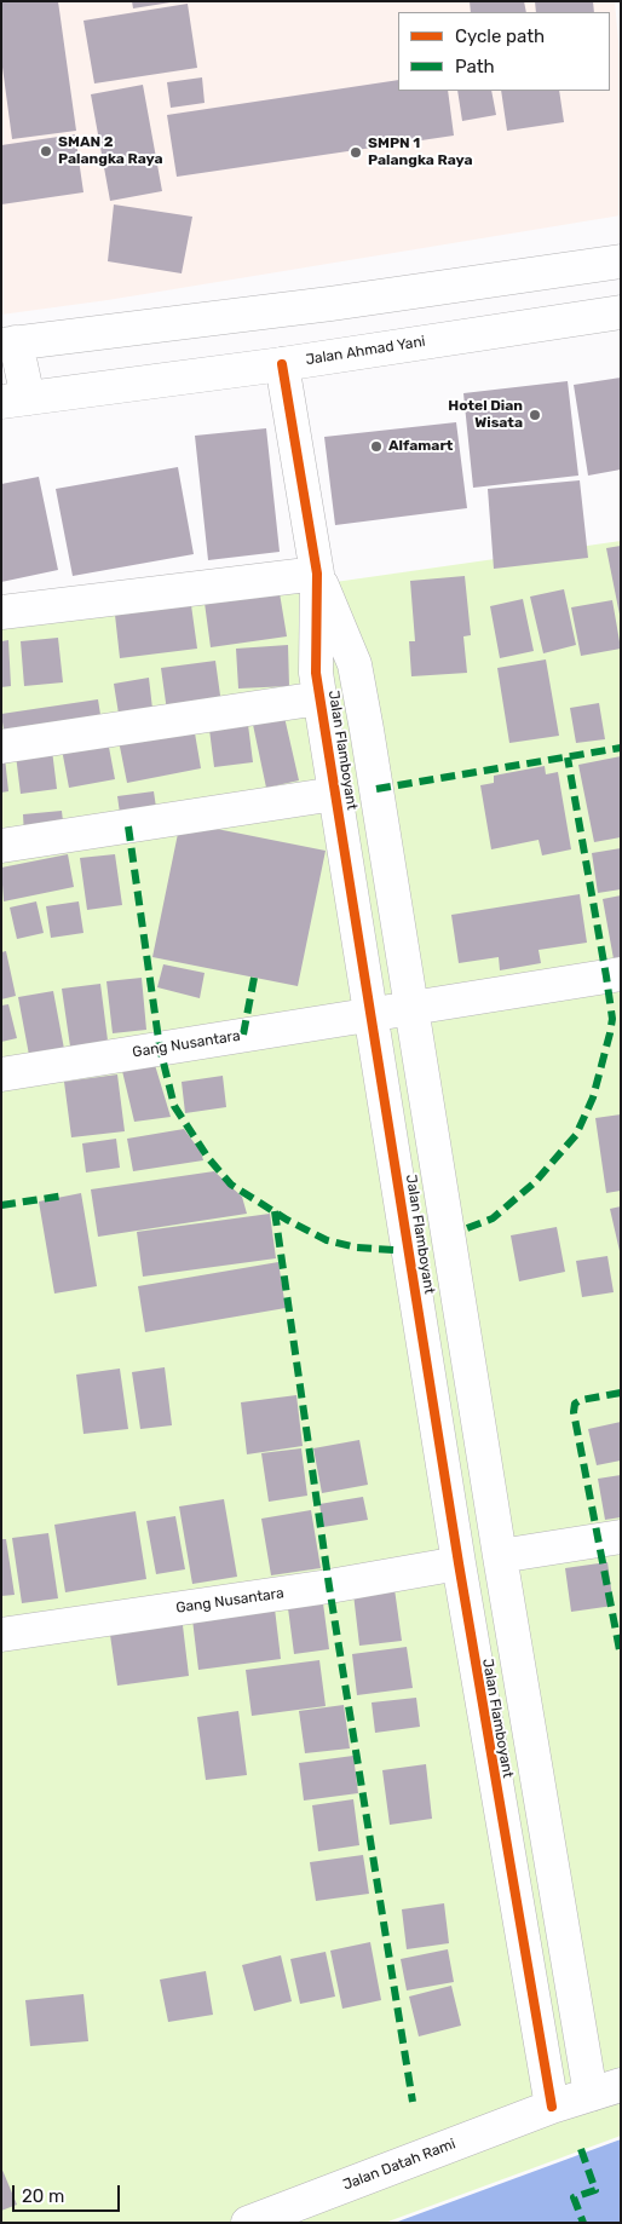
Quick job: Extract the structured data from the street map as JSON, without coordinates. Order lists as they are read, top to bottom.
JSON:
{
  "streets": {
    "street": [
      "Jalan Ahmad Yani",
      "Jalan Flamboyant",
      "Gang Nusantara",
      "Jalan Datah Rami"
    ]
  },
  "crossings": [
    ["Jalan Ahmad Yani", "Jalan Flamboyant"],
    ["Jalan Flamboyant", "Gang Nusantara"],
    ["Jalan Flamboyant", "Jalan Datah Rami"]
  ],
  "places": [
    "SMAN 2 Palangka Raya",
    "SMPN 1 Palangka Raya",
    "Hotel Dian Wisata",
    "Alfamart"
  ],
  "legend": ["Cycle path", "Path"],
  "scale_bar": "20 m"
}
